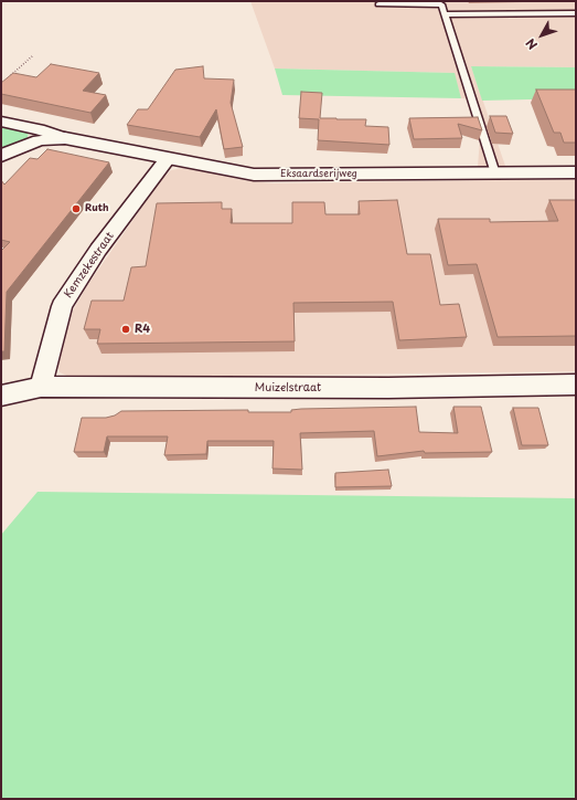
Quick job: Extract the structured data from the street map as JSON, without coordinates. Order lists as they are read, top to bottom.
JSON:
{
  "streets": {
    "street": ["Eksaardserijweg", "Kemzekestraat", "Muizelstraat"]
  },
  "crossings": [
    ["Eksaardserijweg", "Kemzekestraat"],
    ["Kemzekestraat", "Muizelstraat"]
  ],
  "places": ["Ruth", "R4"],
  "north": "bottom left"
}
